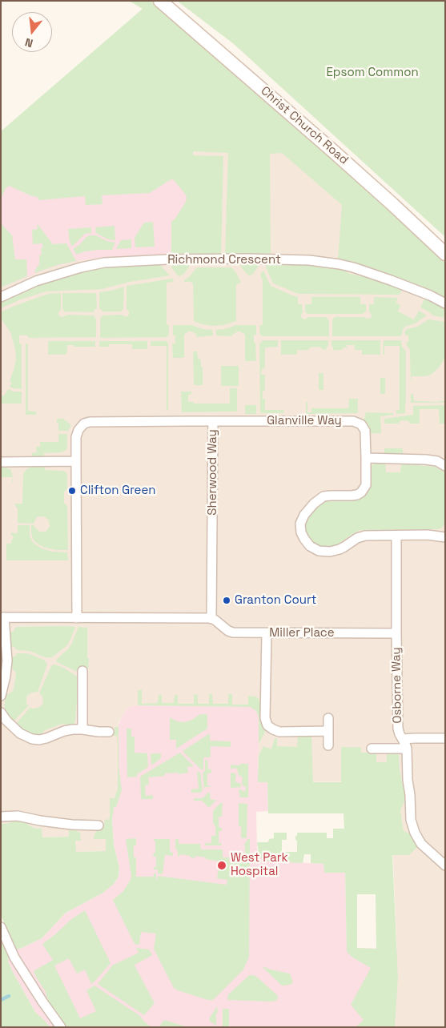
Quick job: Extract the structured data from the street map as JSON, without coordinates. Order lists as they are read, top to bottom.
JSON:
{
  "streets": {
    "main road": ["Christ Church Road"],
    "street": [
      "Richmond Crescent",
      "Glanville Way",
      "Sherwood Way",
      "Miller Place",
      "Osborne Way"
    ]
  },
  "crossings": [
    ["Glanville Way", "Sherwood Way"],
    ["Sherwood Way", "Miller Place"],
    ["Miller Place", "Osborne Way"]
  ],
  "parks": ["Epsom Common"],
  "places": ["Clifton Green", "Granton Court", "West Park Hospital"],
  "north": "bottom"
}
